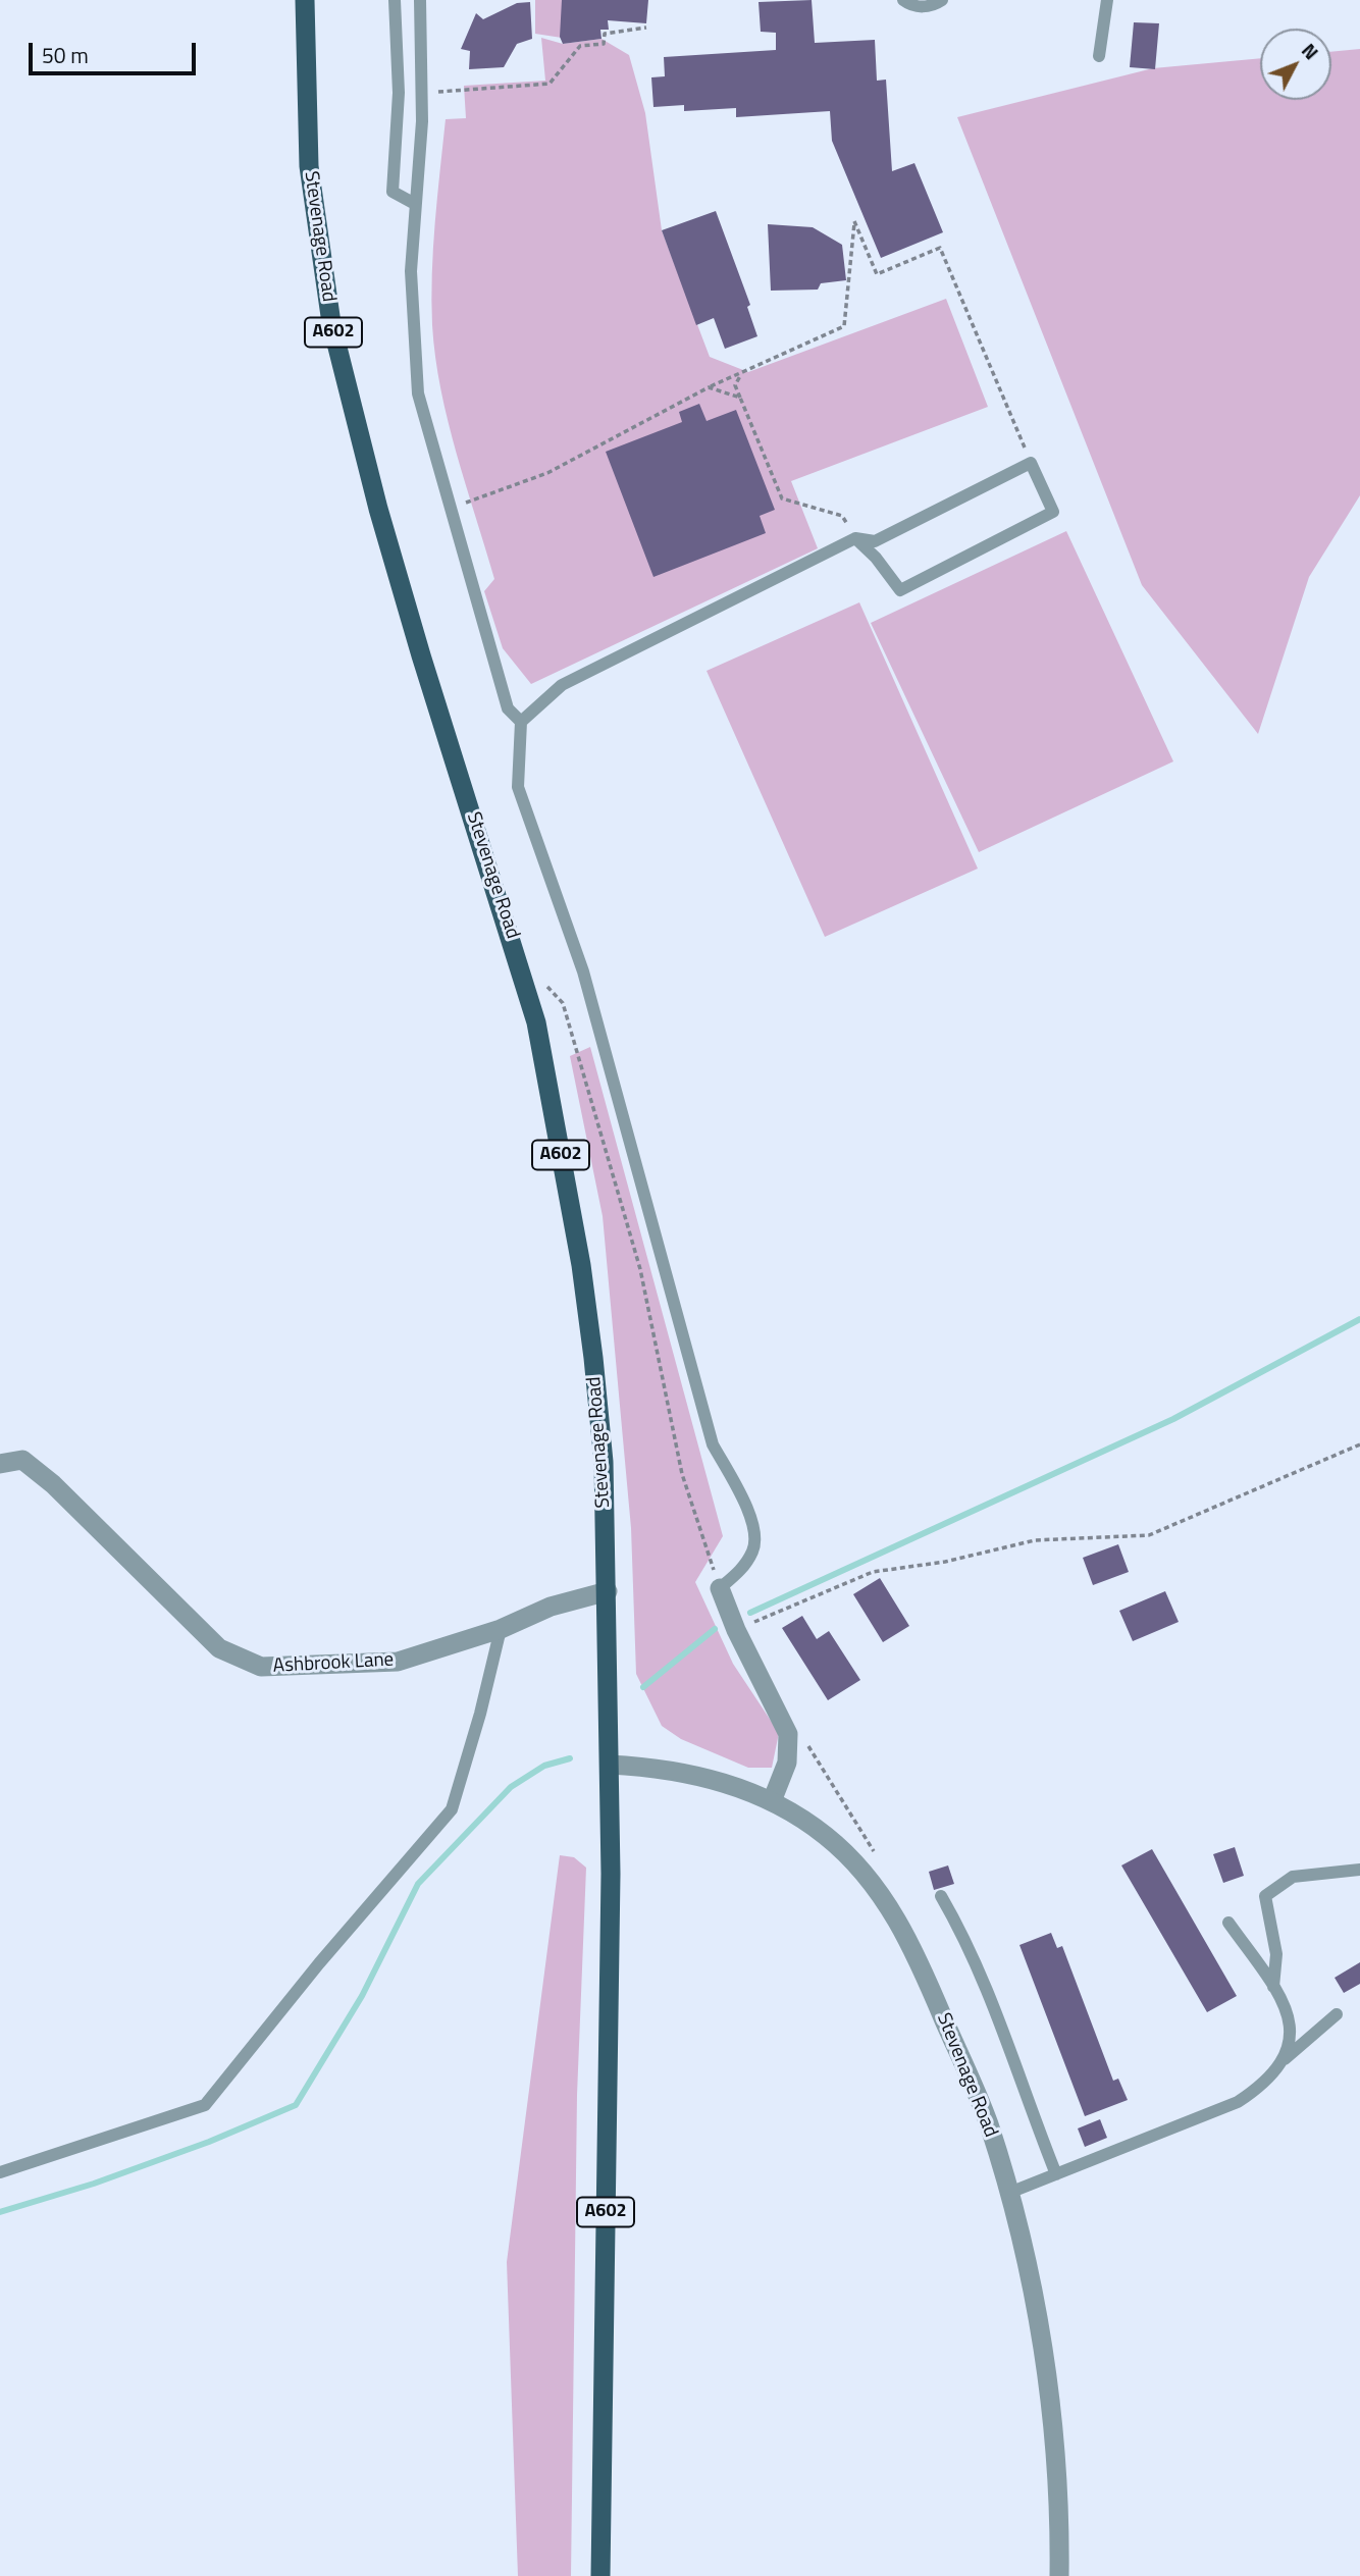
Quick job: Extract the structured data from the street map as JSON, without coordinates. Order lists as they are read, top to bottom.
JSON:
{
  "streets": {
    "main road": ["Stevenage Road", "A602"],
    "street": ["Ashbrook Lane"]
  },
  "crossings": [
    ["Stevenage Road", "Ashbrook Lane"]
  ],
  "scale_bar": "50 m",
  "north": "top right"
}
